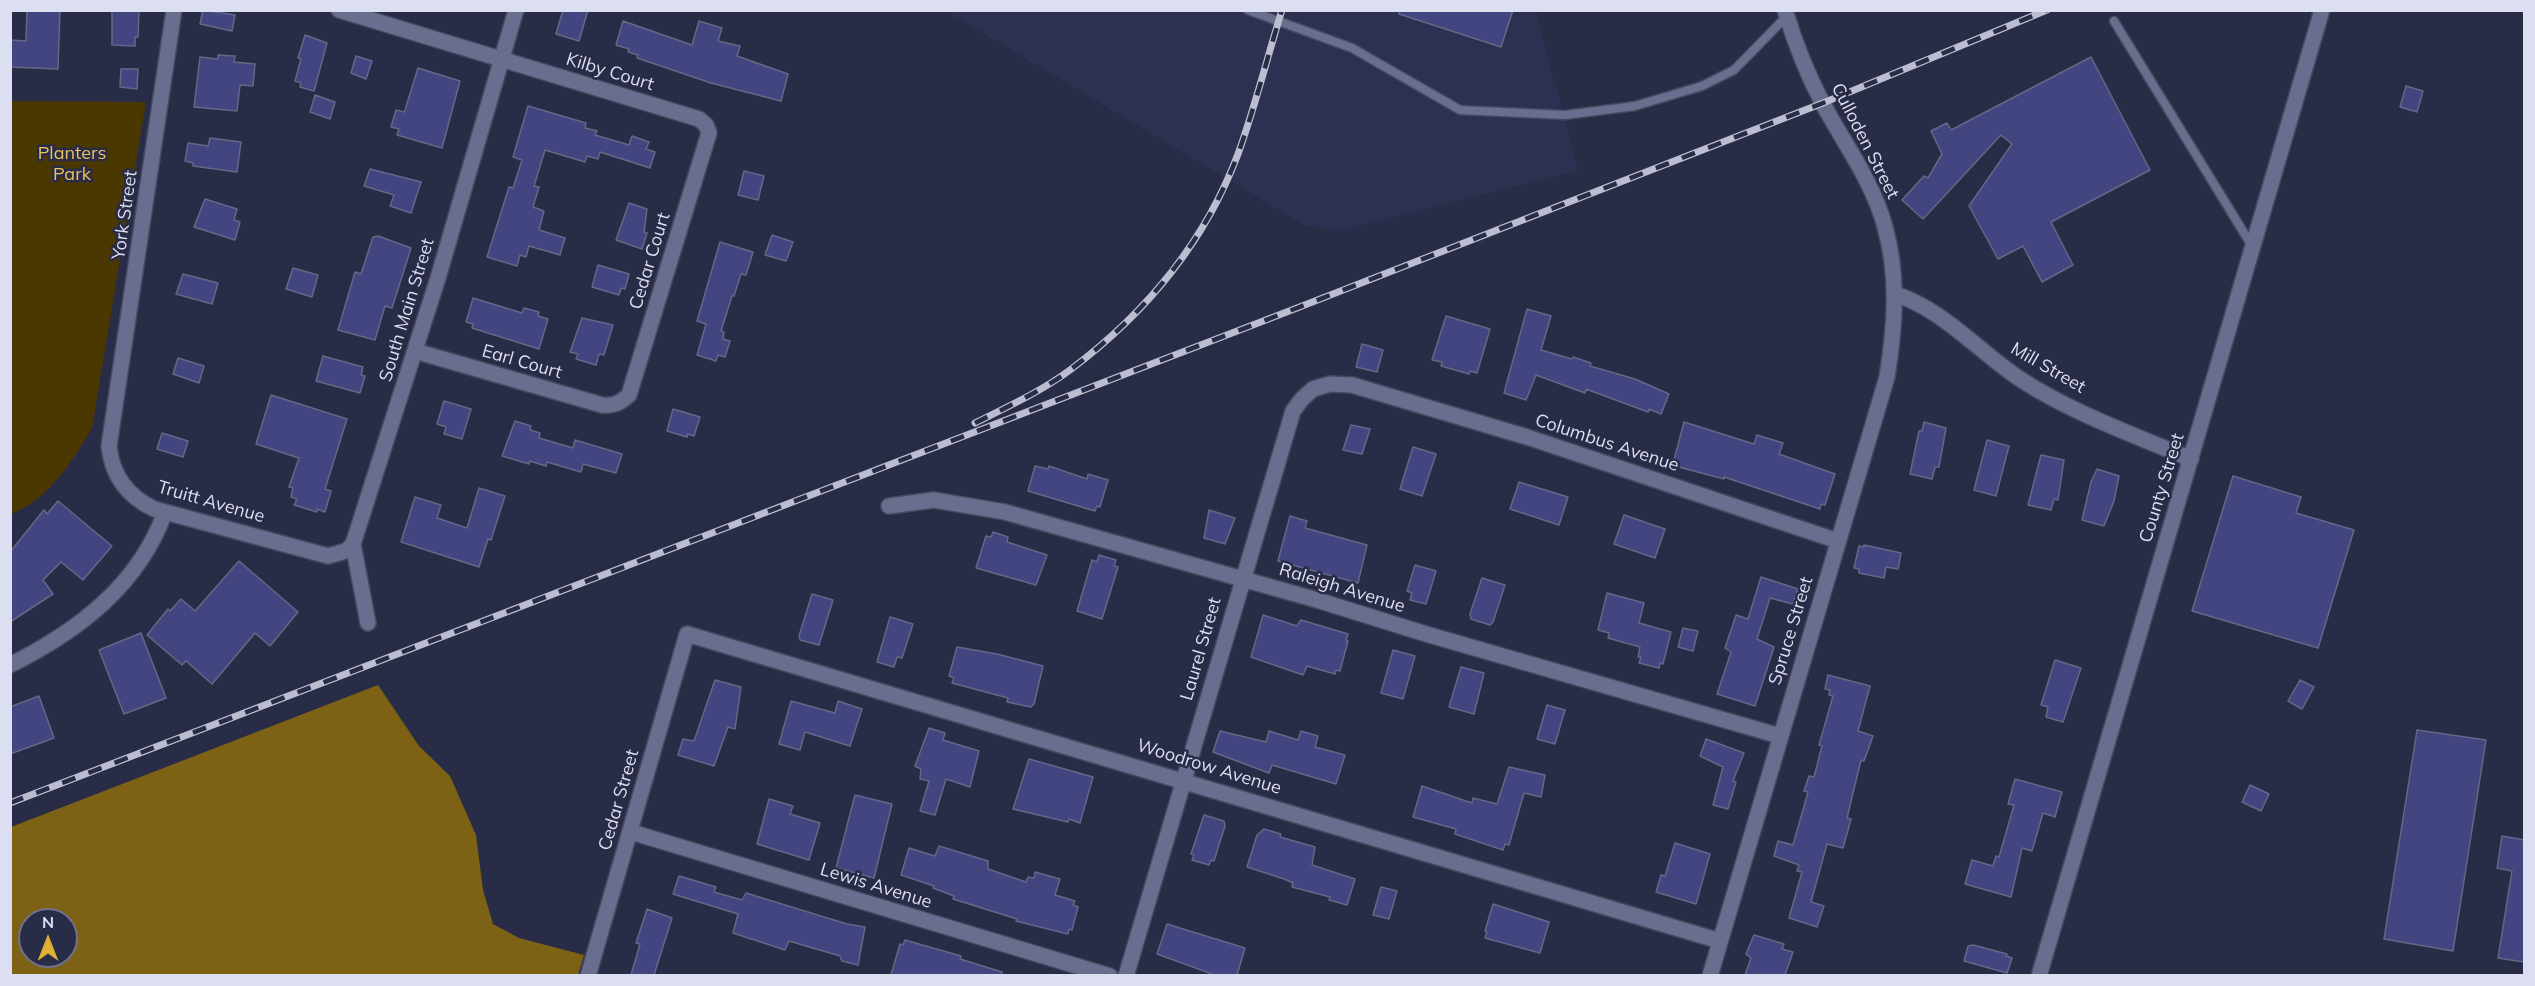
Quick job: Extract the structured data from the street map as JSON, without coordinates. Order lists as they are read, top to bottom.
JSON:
{
  "streets": {
    "street": [
      "Kilby Court",
      "Culloden Street",
      "York Street",
      "Cedar Court",
      "South Main Street",
      "Earl Court",
      "Mill Street",
      "Columbus Avenue",
      "County Street",
      "Truitt Avenue",
      "Raleigh Avenue",
      "Spruce Street",
      "Laurel Street",
      "Woodrow Avenue",
      "Cedar Street",
      "Lewis Avenue"
    ]
  },
  "crossings": [
    ["Kilby Court", "Cedar Court"],
    ["Kilby Court", "South Main Street"],
    ["Culloden Street", "Mill Street"],
    ["Culloden Street", "Spruce Street"],
    ["York Street", "Truitt Avenue"],
    ["Cedar Court", "Earl Court"],
    ["South Main Street", "Earl Court"],
    ["South Main Street", "Truitt Avenue"],
    ["Mill Street", "County Street"],
    ["Mill Street", "Spruce Street"],
    ["Columbus Avenue", "Spruce Street"],
    ["Columbus Avenue", "Laurel Street"],
    ["Raleigh Avenue", "Spruce Street"],
    ["Raleigh Avenue", "Laurel Street"],
    ["Spruce Street", "Woodrow Avenue"],
    ["Laurel Street", "Woodrow Avenue"],
    ["Woodrow Avenue", "Cedar Street"],
    ["Cedar Street", "Lewis Avenue"]
  ],
  "parks": ["Planters Park"],
  "north": "top"
}
